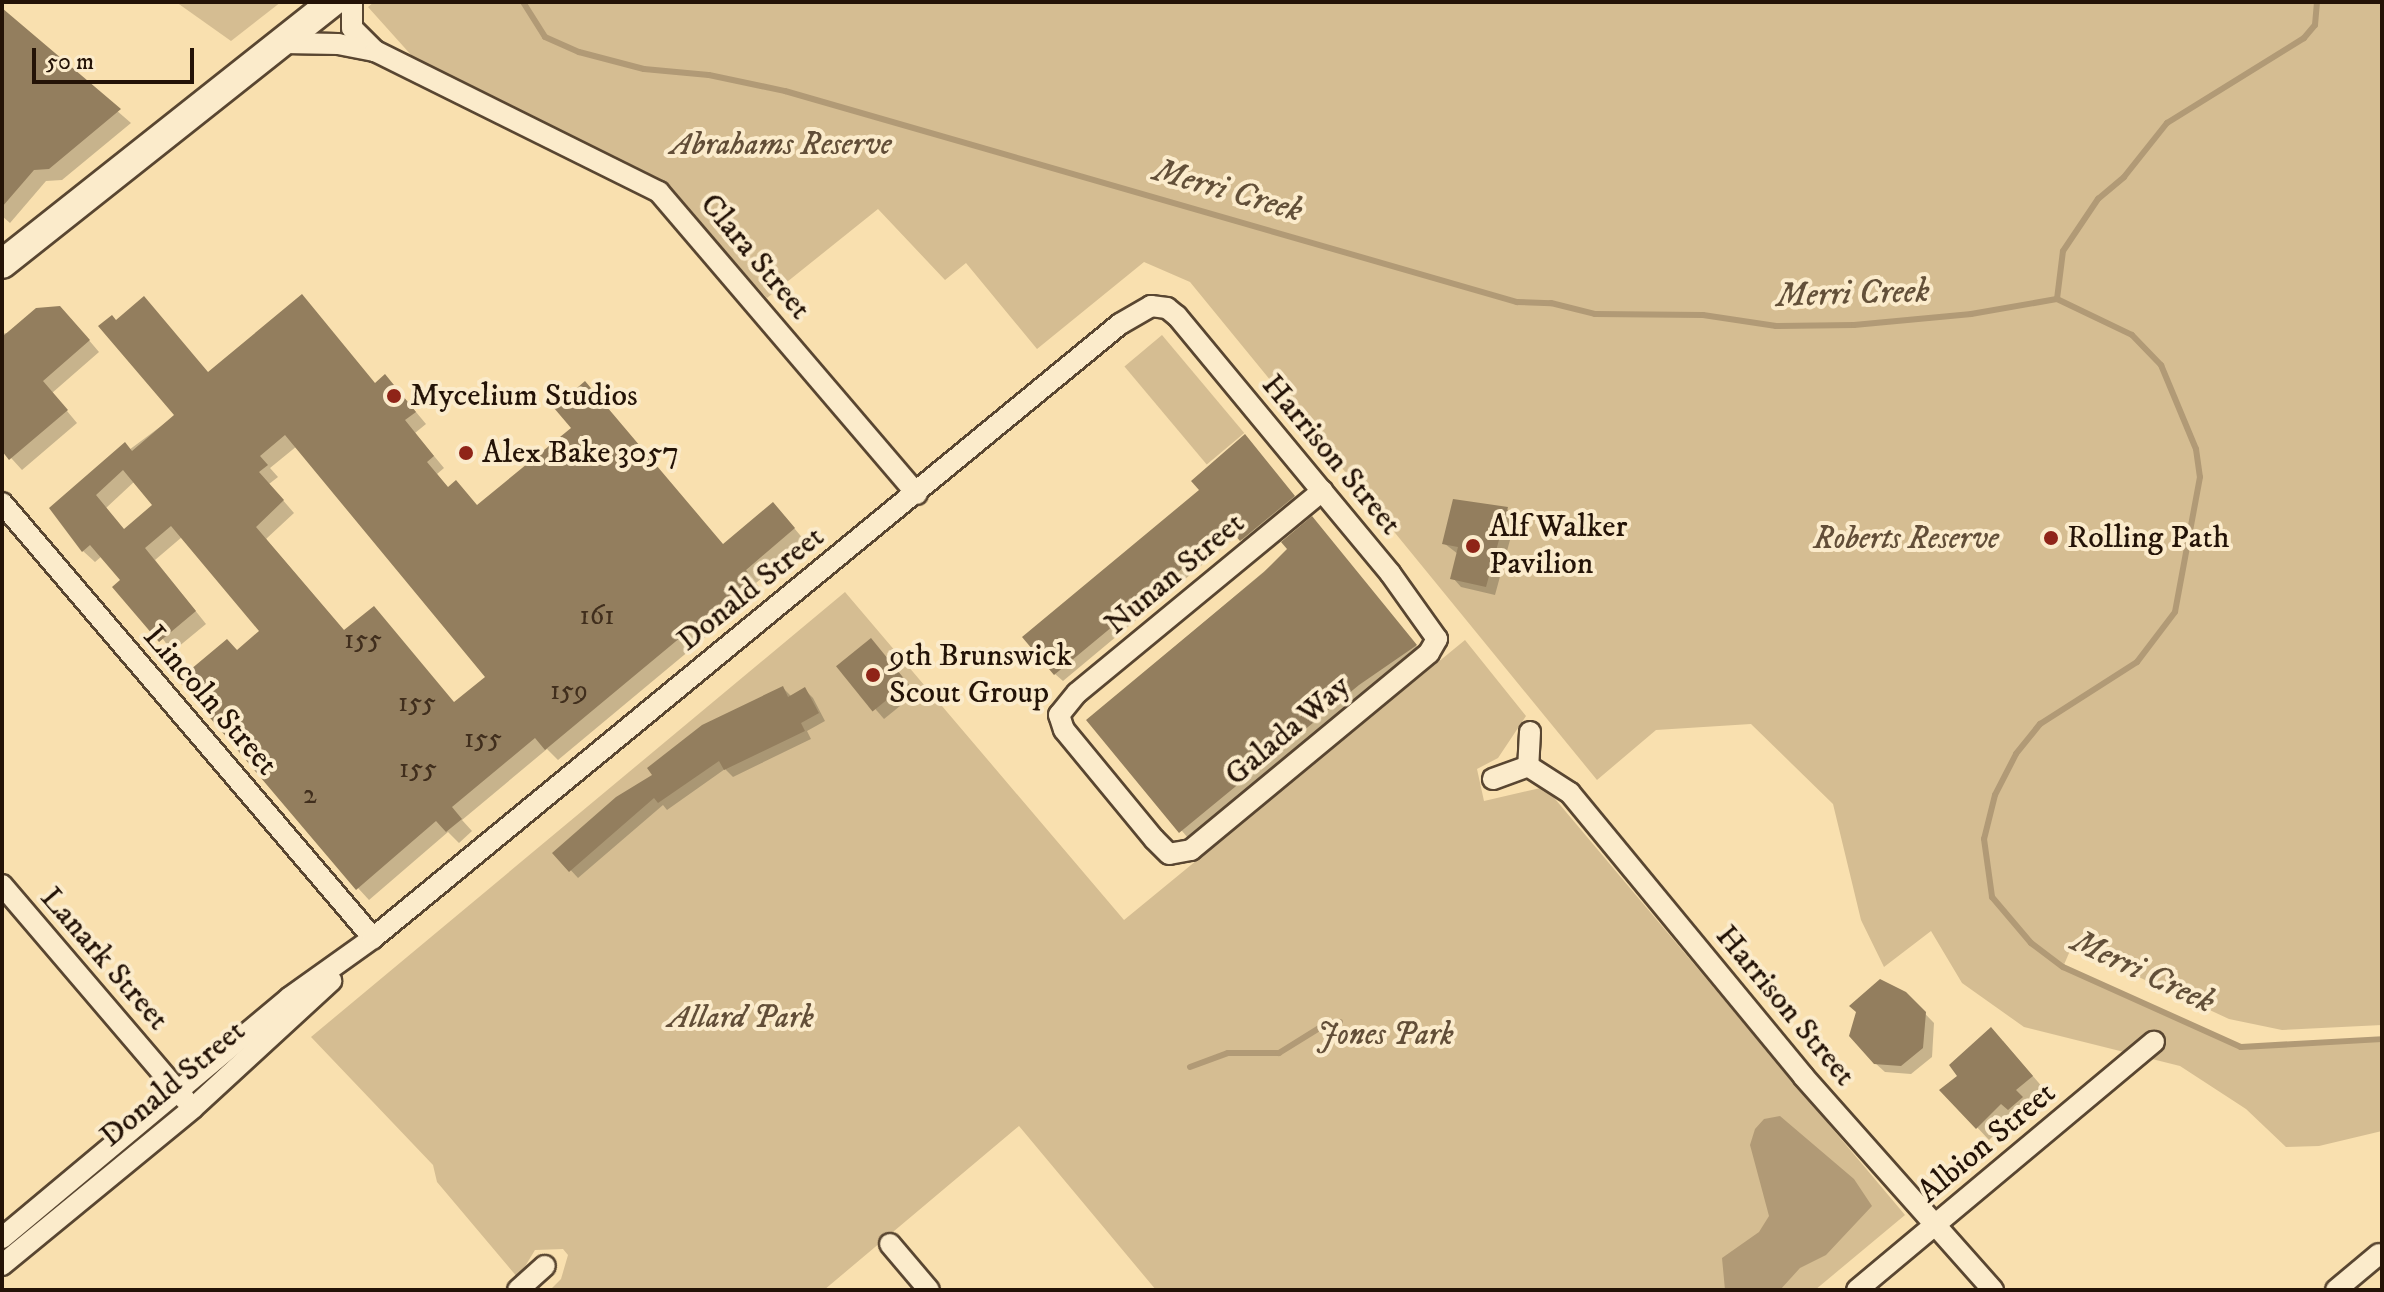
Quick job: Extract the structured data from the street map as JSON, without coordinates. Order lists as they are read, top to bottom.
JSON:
{
  "streets": {
    "street": [
      "Clara Street",
      "Harrison Street",
      "Nunan Street",
      "Donald Street",
      "Lincoln Street",
      "Galada Way",
      "Lanark Street",
      "Albion Street"
    ]
  },
  "crossings": [
    ["Clara Street", "Donald Street"],
    ["Harrison Street", "Nunan Street"],
    ["Harrison Street", "Donald Street"],
    ["Harrison Street", "Galada Way"],
    ["Harrison Street", "Albion Street"],
    ["Nunan Street", "Galada Way"],
    ["Donald Street", "Lincoln Street"],
    ["Donald Street", "Lanark Street"]
  ],
  "water": ["Merri Creek"],
  "parks": [
    "Abrahams Reserve",
    "Roberts Reserve",
    "Allard Park",
    "Jones Park"
  ],
  "places": [
    "Mycelium Studios",
    "Alex Bake 3057",
    "Rolling Path",
    "Alf Walker Pavilion",
    "9th Brunswick Scout Group"
  ],
  "house_numbers": [
    "161",
    "155",
    "159",
    "155",
    "155",
    "155",
    "2"
  ],
  "scale_bar": "50 m"
}
